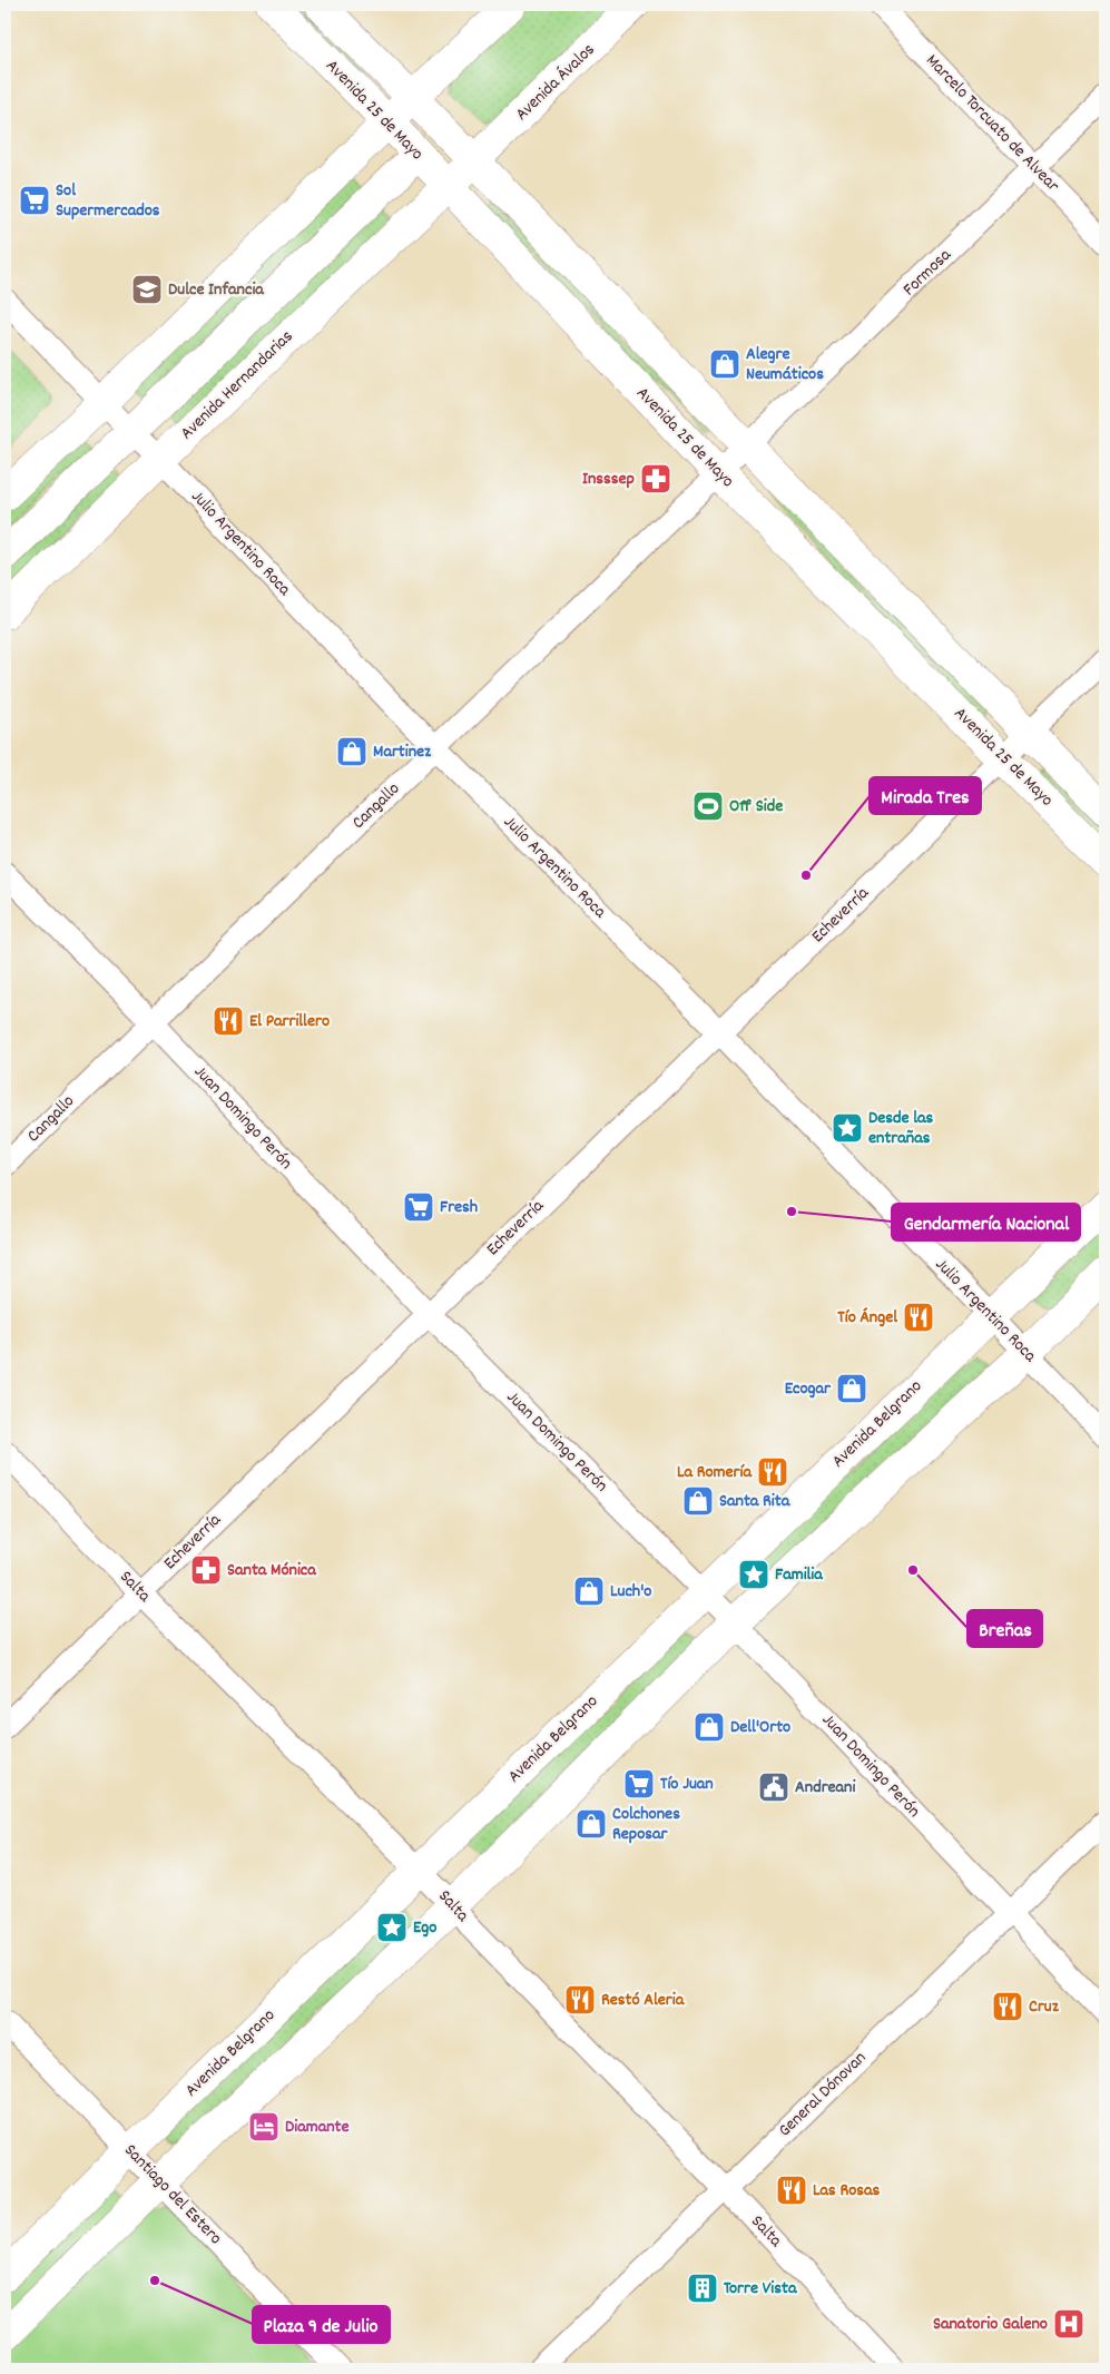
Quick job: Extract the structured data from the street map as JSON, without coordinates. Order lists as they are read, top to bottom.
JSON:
{
  "streets": {
    "main road": [
      "Avenida Ávalos",
      "Avenida 25 de Mayo",
      "Avenida Hernandarias",
      "Avenida Belgrano"
    ],
    "street": [
      "Marcelo Torcuato de Alvear",
      "Formosa",
      "Julio Argentino Roca",
      "Cangallo",
      "Echeverría",
      "Juan Domingo Perón",
      "Salta",
      "General Dónovan",
      "Santiago del Estero"
    ]
  },
  "crossings": [
    ["Avenida Ávalos", "Avenida 25 de Mayo"],
    ["Avenida Ávalos", "Avenida Hernandarias"],
    ["Avenida 25 de Mayo", "Formosa"],
    ["Avenida 25 de Mayo", "Avenida Hernandarias"],
    ["Avenida 25 de Mayo", "Cangallo"],
    ["Avenida 25 de Mayo", "Echeverría"],
    ["Marcelo Torcuato de Alvear", "Formosa"],
    ["Formosa", "Cangallo"],
    ["Avenida Hernandarias", "Julio Argentino Roca"],
    ["Julio Argentino Roca", "Cangallo"],
    ["Julio Argentino Roca", "Echeverría"],
    ["Julio Argentino Roca", "Avenida Belgrano"],
    ["Cangallo", "Juan Domingo Perón"],
    ["Echeverría", "Juan Domingo Perón"],
    ["Echeverría", "Salta"],
    ["Juan Domingo Perón", "Avenida Belgrano"],
    ["Juan Domingo Perón", "General Dónovan"],
    ["Avenida Belgrano", "Salta"],
    ["Avenida Belgrano", "Santiago del Estero"],
    ["Salta", "General Dónovan"]
  ],
  "places": {
    "supermarket": ["Sol Supermercados", "Fresh", "Tío Juan"],
    "school or university": ["Dulce Infancia"],
    "shop": [
      "Alegre Neumáticos",
      "Martinez",
      "Ecogar",
      "Santa Rita",
      "Luch'o",
      "Dell'Orto",
      "Colchones Reposar"
    ],
    "pharmacy": ["Insssep", "Santa Mónica"],
    "sports": ["Off Side"],
    "other": [
      "Mirada Tres",
      "Gendarmería Nacional",
      "Breñas",
      "Plaza 9 de Julio"
    ],
    "restaurant": [
      "El Parrillero",
      "Tío Ángel",
      "La Romería",
      "Restó Aleria",
      "Cruz",
      "Las Rosas"
    ],
    "place": ["Desde las entrañas", "Familia", "Ego"],
    "public building": ["Andreani"],
    "hotel": ["Diamante"],
    "building": ["Torre Vista"],
    "hospital": ["Sanatorio Galeno"]
  }
}
